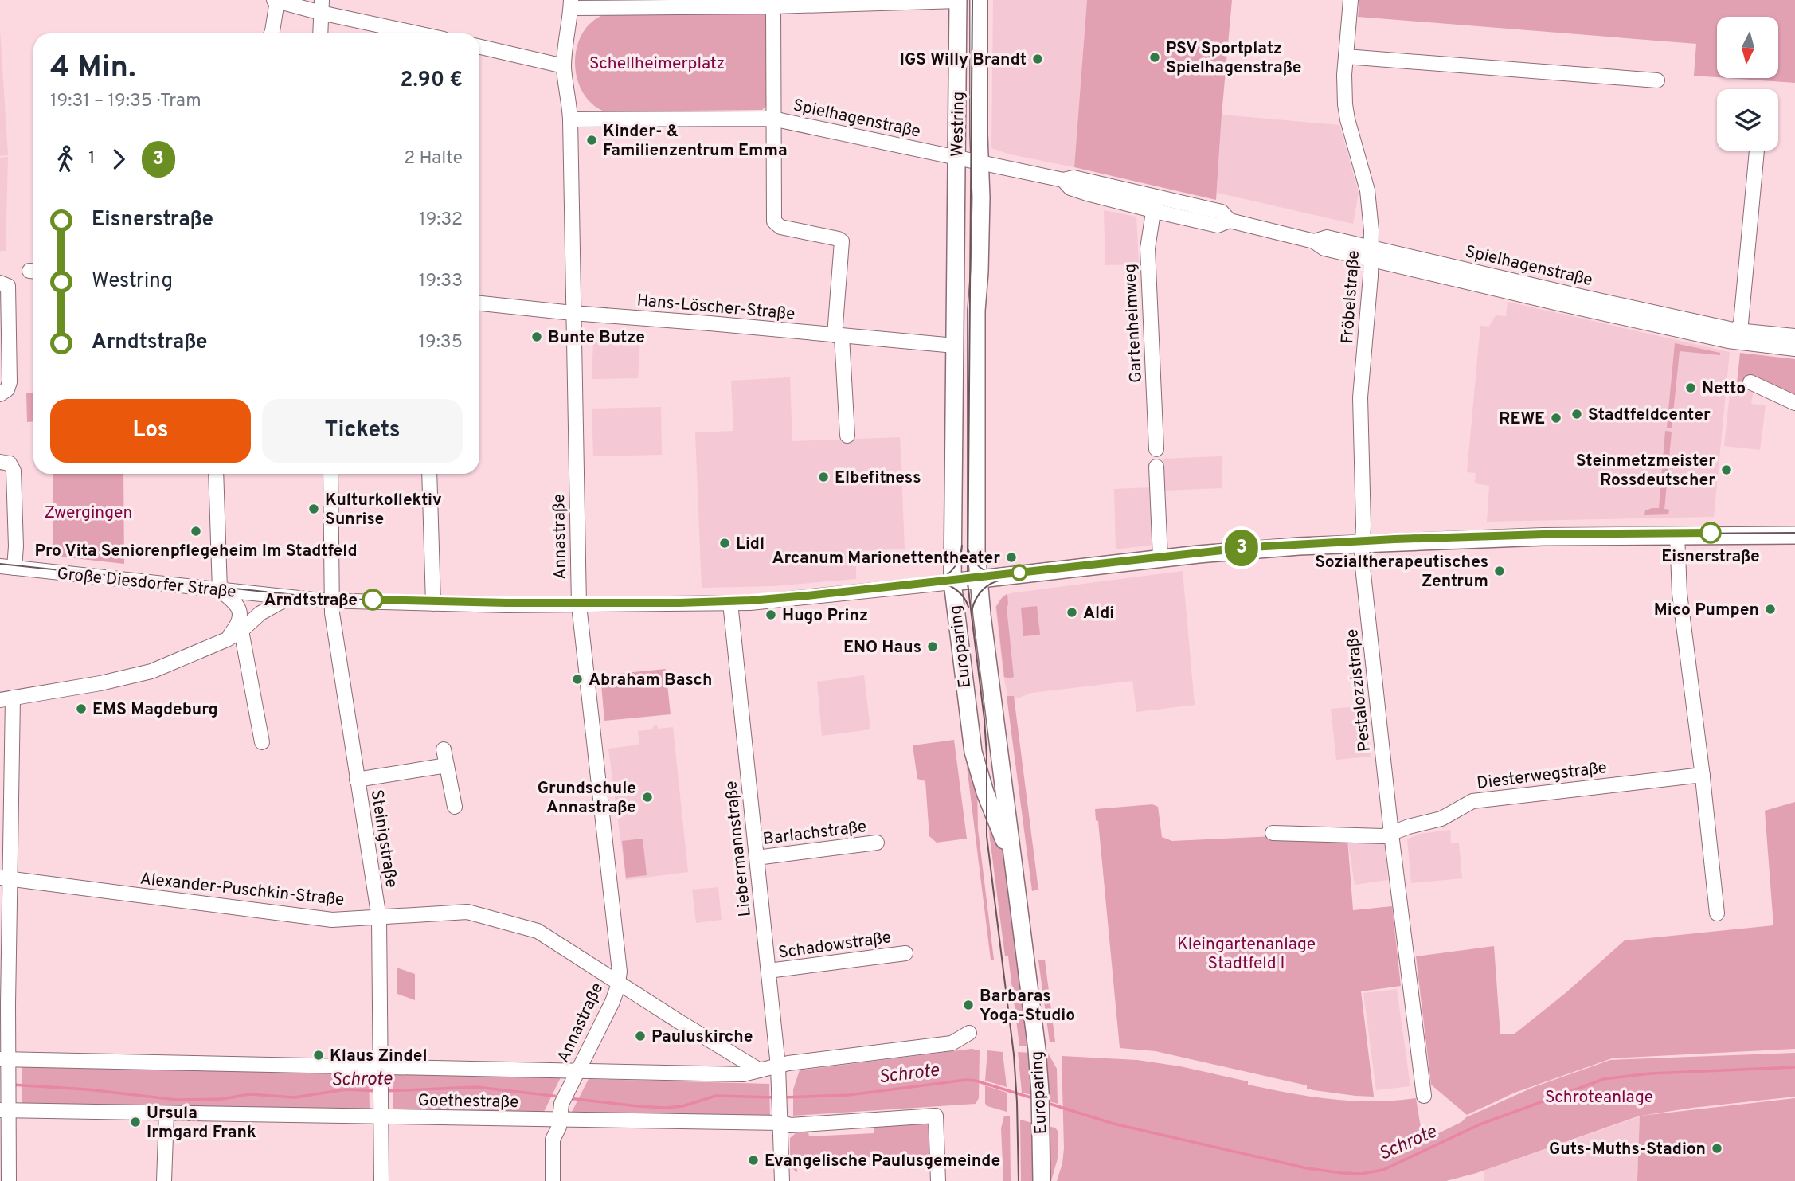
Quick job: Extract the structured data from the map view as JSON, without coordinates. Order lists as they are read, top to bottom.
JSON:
{
  "streets": {
    "main road": ["Westring", "Große Diesdorfer Straße", "Europaring"],
    "street": [
      "Spielhagenstraße",
      "Fröbelstraße",
      "Hans-Löscher-Straße",
      "Gartenheimweg",
      "Annastraße",
      "Pestalozzistraße",
      "Diesterwegstraße",
      "Barlachstraße",
      "Steinigstraße",
      "Liebermannstraße",
      "Alexander-Puschkin-Straße",
      "Schadowstraße",
      "Goethestraße"
    ]
  },
  "crossings": [
    ["Spielhagenstraße", "Westring"],
    ["Spielhagenstraße", "Fröbelstraße"],
    ["Spielhagenstraße", "Gartenheimweg"],
    ["Westring", "Hans-Löscher-Straße"],
    ["Westring", "Große Diesdorfer Straße"],
    ["Westring", "Europaring"],
    ["Fröbelstraße", "Große Diesdorfer Straße"],
    ["Fröbelstraße", "Pestalozzistraße"],
    ["Hans-Löscher-Straße", "Annastraße"],
    ["Annastraße", "Große Diesdorfer Straße"],
    ["Annastraße", "Alexander-Puschkin-Straße"],
    ["Annastraße", "Goethestraße"],
    ["Große Diesdorfer Straße", "Europaring"],
    ["Große Diesdorfer Straße", "Pestalozzistraße"],
    ["Große Diesdorfer Straße", "Steinigstraße"],
    ["Große Diesdorfer Straße", "Liebermannstraße"],
    ["Pestalozzistraße", "Diesterwegstraße"],
    ["Barlachstraße", "Liebermannstraße"],
    ["Steinigstraße", "Alexander-Puschkin-Straße"],
    ["Steinigstraße", "Goethestraße"],
    ["Liebermannstraße", "Schadowstraße"],
    ["Liebermannstraße", "Goethestraße"],
    ["Alexander-Puschkin-Straße", "Goethestraße"]
  ],
  "water": ["Schrote"],
  "parks": [
    "Schellheimerplatz",
    "Zwergingen",
    "Kleingartenanlage Stadtfeld I",
    "Schroteanlage"
  ],
  "places": [
    "PSV Sportplatz Spielhagenstraße",
    "IGS Willy Brandt",
    "Kinder- & Familienzentrum Emma",
    "Bunte Butze",
    "Netto",
    "Stadtfeldcenter",
    "REWE",
    "Steinmetzmeister Rossdeutscher",
    "Elbefitness",
    "Kulturkollektiv Sunrise",
    "Pro Vita Seniorenpflegeheim Im Stadtfeld",
    "Eisnerstraße",
    "Lidl",
    "Arcanum Marionettentheater",
    "Sozialtherapeutisches Zentrum",
    "Arndtstraße",
    "Mico Pumpen",
    "Aldi",
    "Hugo Prinz",
    "ENO Haus",
    "Abraham Basch",
    "EMS Magdeburg",
    "Grundschule Annastraße",
    "Barbaras Yoga-Studio",
    "Pauluskirche",
    "Klaus Zindel",
    "Ursula Irmgard Frank",
    "Guts-Muths-Stadion",
    "Evangelische Paulusgemeinde"
  ],
  "lines": ["tram line 3"],
  "north": "bottom",
  "page": {
    "on_map": "3",
    "heading": ["4 Min.", "19:31 – 19:35 · Tram", "2.90 €"],
    "legs": ["1", "3", "2 Halte"],
    "list": [
      {
        "name": "Eisnerstraße",
        "value": "19:32"
      },
      {
        "name": "Westring",
        "value": "19:33"
      },
      {
        "name": "Arndtstraße",
        "value": "19:35"
      }
    ],
    "buttons": ["Los", "Tickets"]
  }
}
